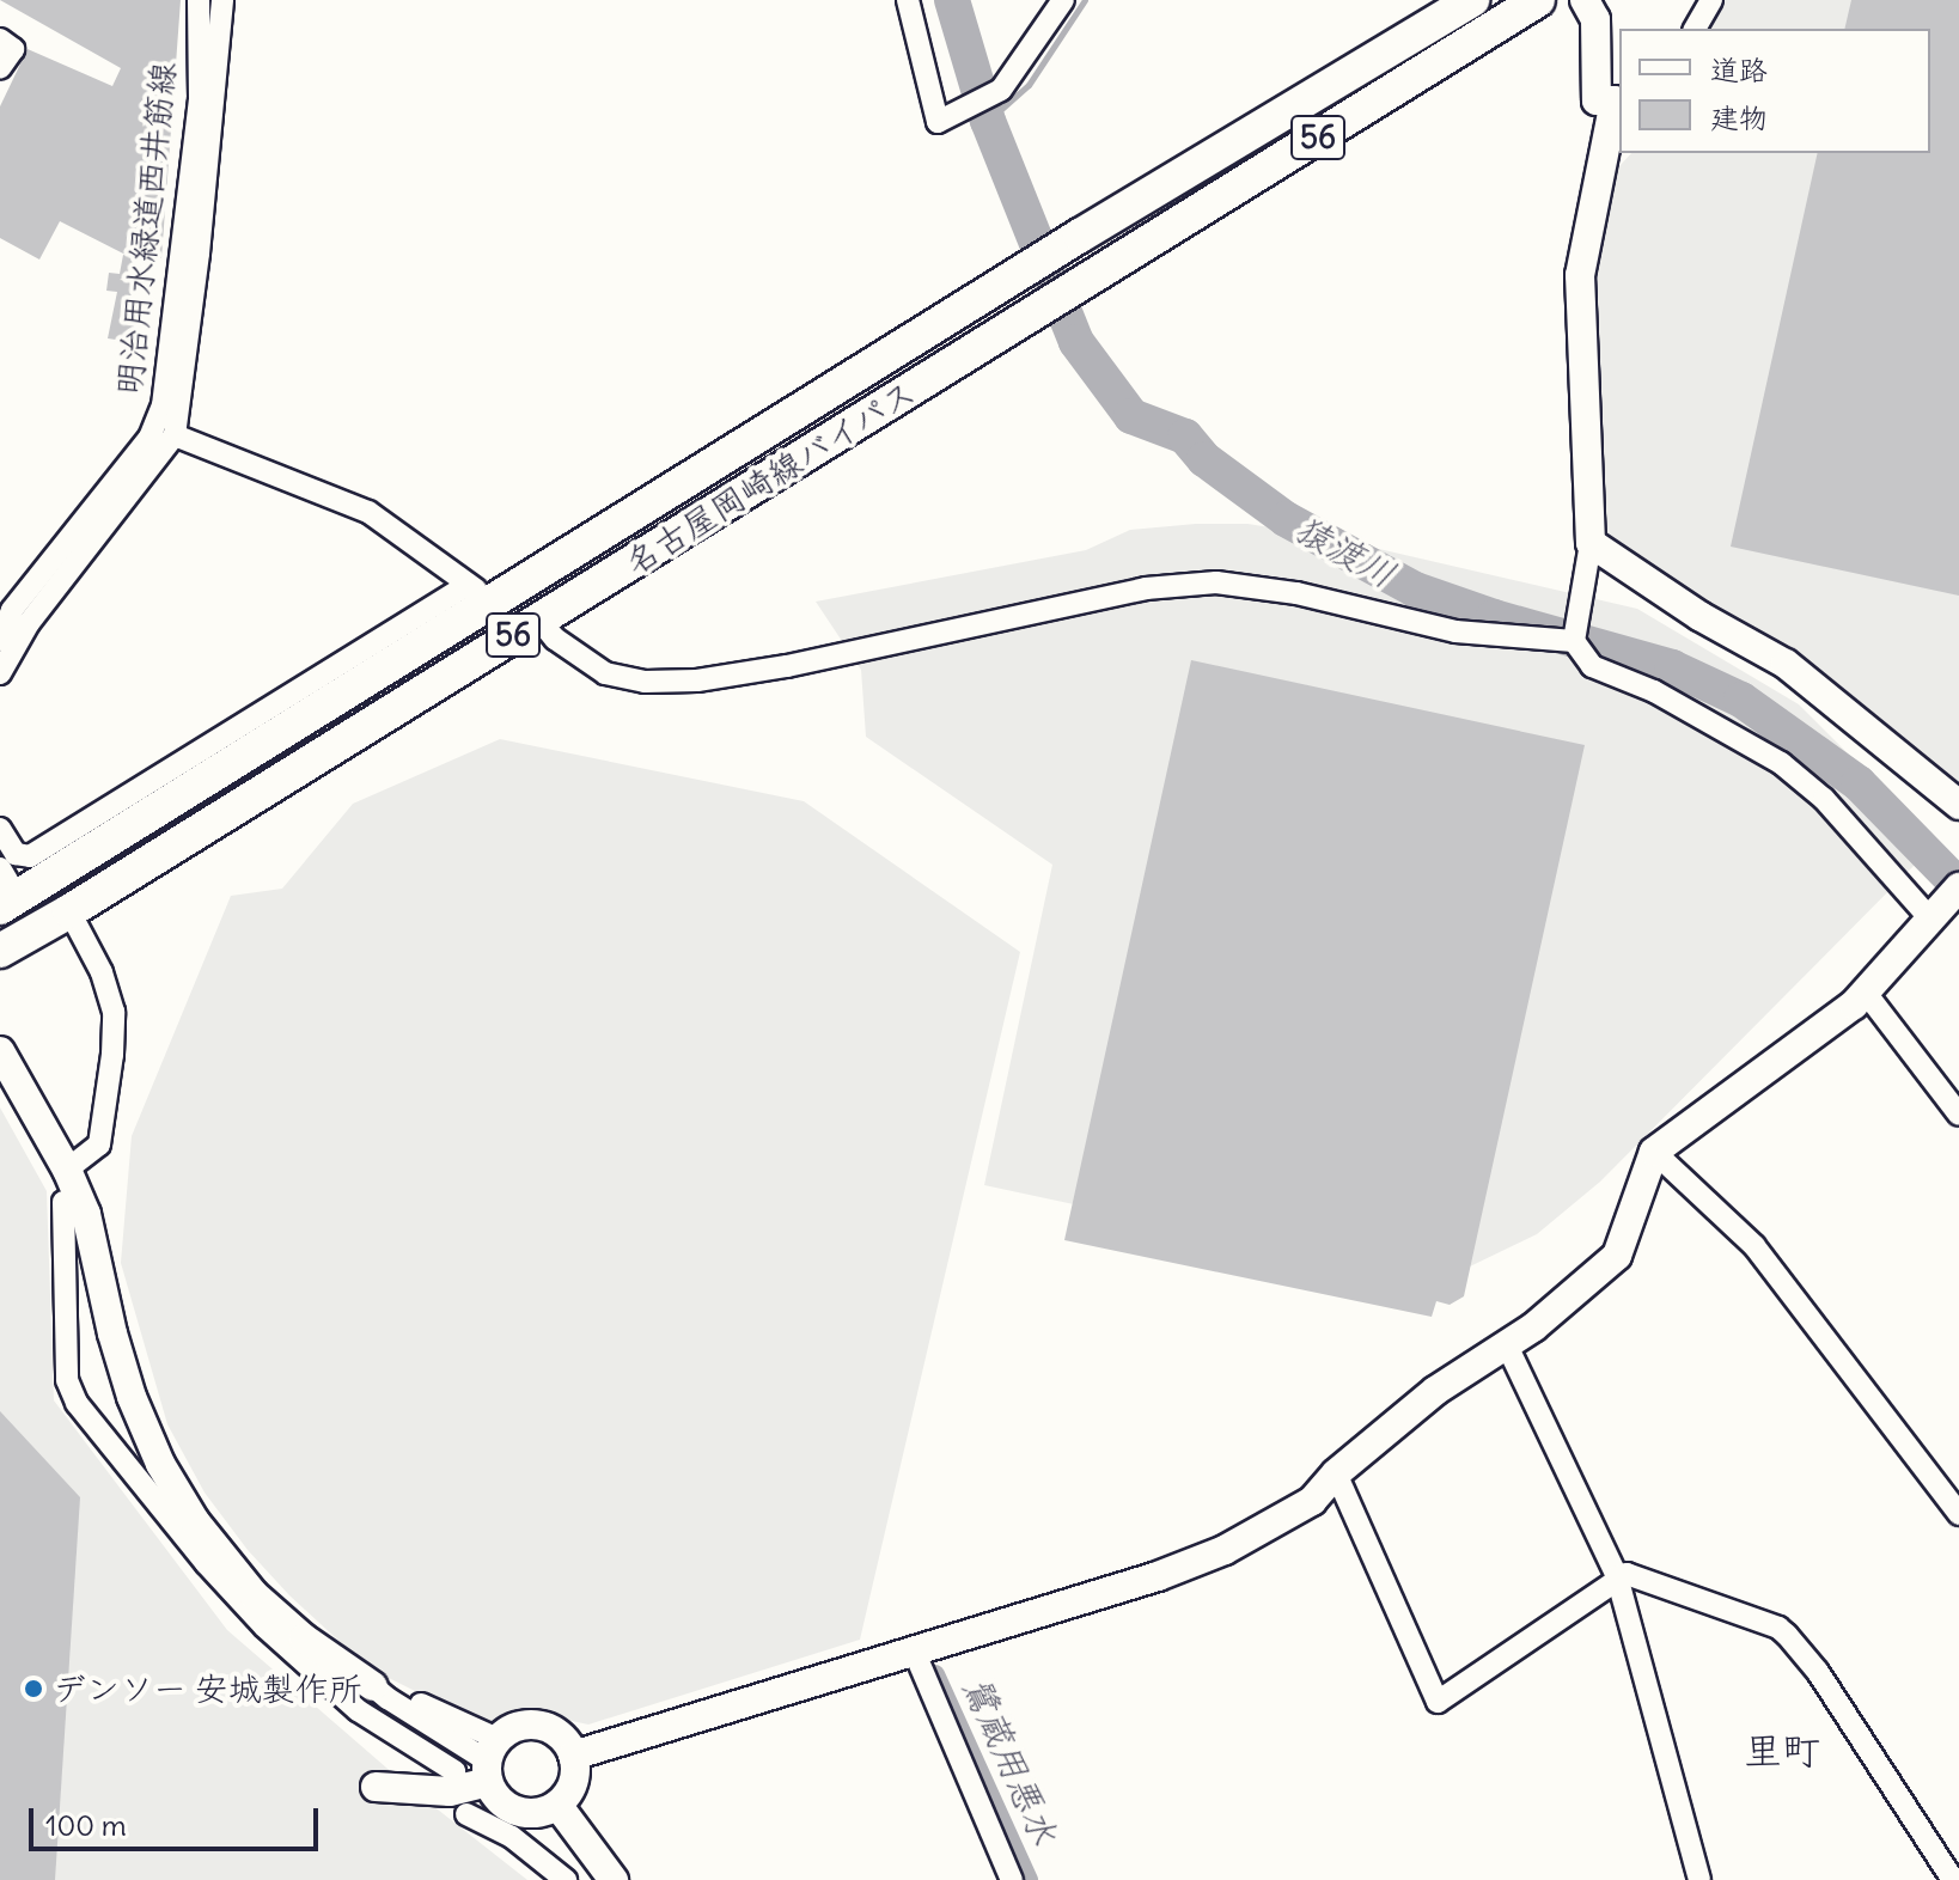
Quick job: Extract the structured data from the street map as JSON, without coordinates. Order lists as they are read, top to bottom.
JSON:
{
  "streets": {
    "main road": ["56", "名古屋岡崎線バイパス"],
    "street": ["明治用水緑道西井筋線"]
  },
  "districts": ["里町"],
  "water": ["猿渡川", "鷺蔵用悪水"],
  "places": ["デンソー 安城製作所"],
  "legend": ["道路", "建物"],
  "scale_bar": "100 m"
}
